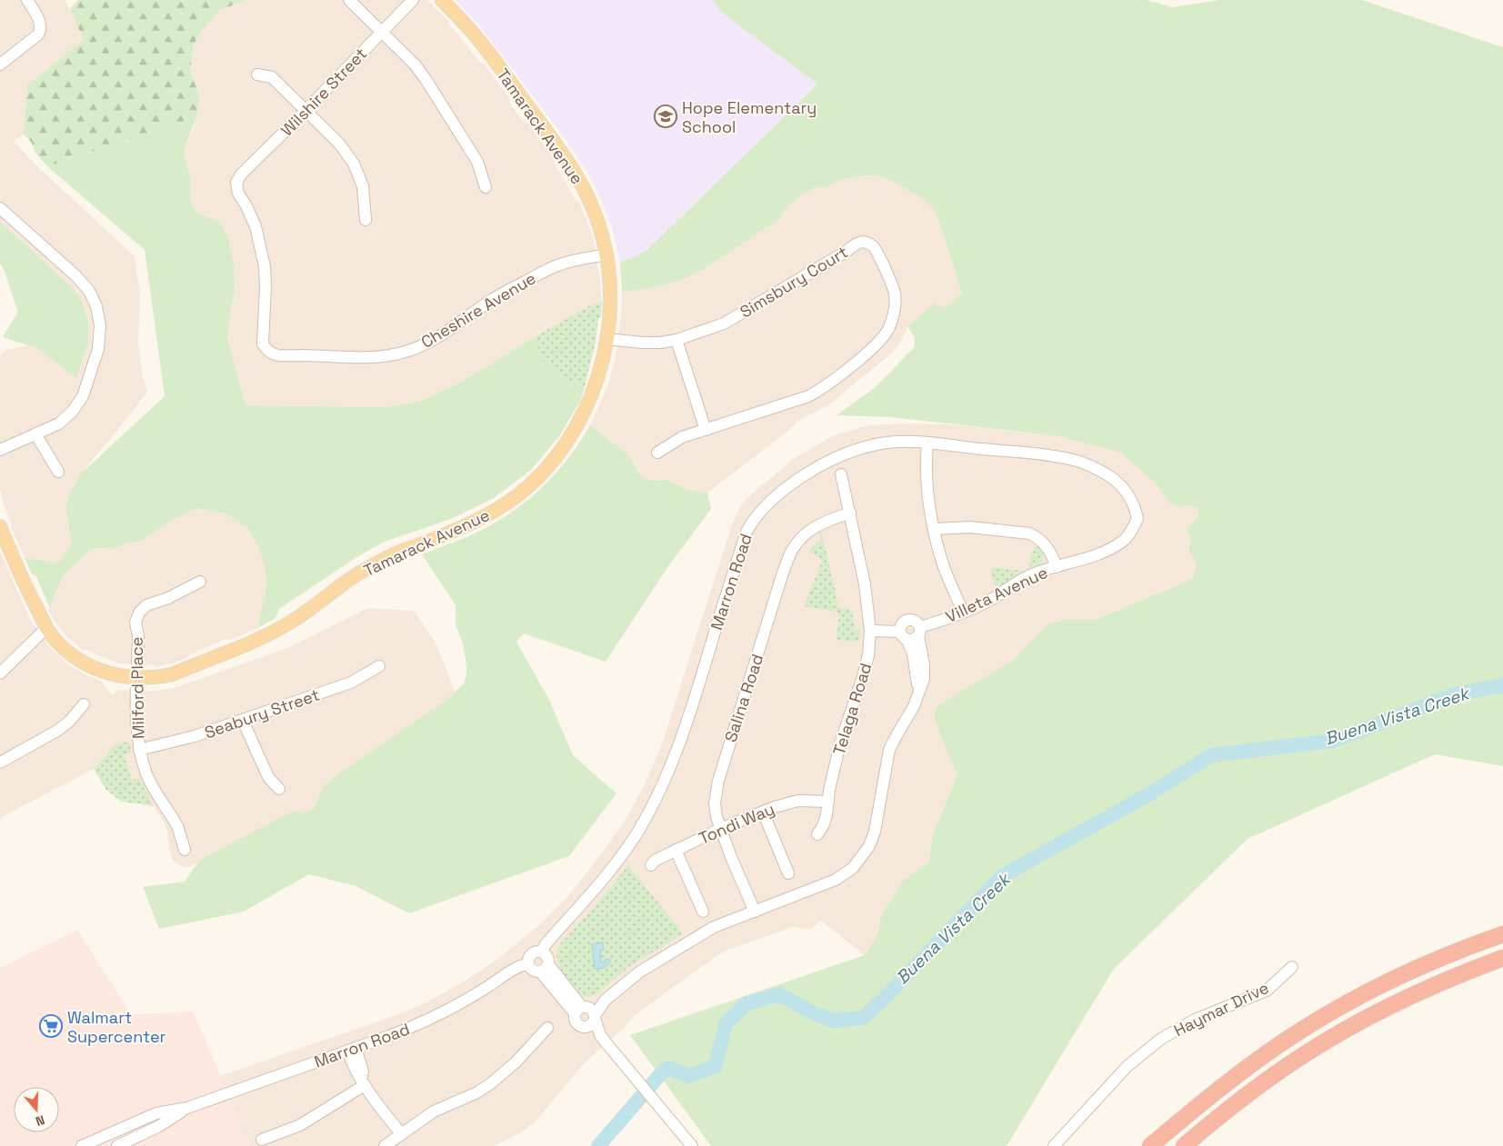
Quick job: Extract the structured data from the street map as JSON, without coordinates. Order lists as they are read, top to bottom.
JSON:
{
  "streets": {
    "main road": ["Tamarack Avenue"],
    "street": [
      "Wilshire Street",
      "Simsbury Court",
      "Cheshire Avenue",
      "Marron Road",
      "Villeta Avenue",
      "Milford Place",
      "Salina Road",
      "Telaga Road",
      "Seabury Street",
      "Tondi Way",
      "Haymar Drive"
    ]
  },
  "crossings": [
    ["Wilshire Street", "Cheshire Avenue"],
    ["Tamarack Avenue", "Simsbury Court"],
    ["Tamarack Avenue", "Cheshire Avenue"],
    ["Tamarack Avenue", "Milford Place"],
    ["Marron Road", "Villeta Avenue"],
    ["Milford Place", "Seabury Street"],
    ["Salina Road", "Telaga Road"],
    ["Salina Road", "Tondi Way"],
    ["Telaga Road", "Tondi Way"]
  ],
  "water": ["Buena Vista Creek"],
  "places": {
    "school or university": ["Hope Elementary School"],
    "supermarket": ["Walmart Supercenter"]
  },
  "north": "bottom"
}
